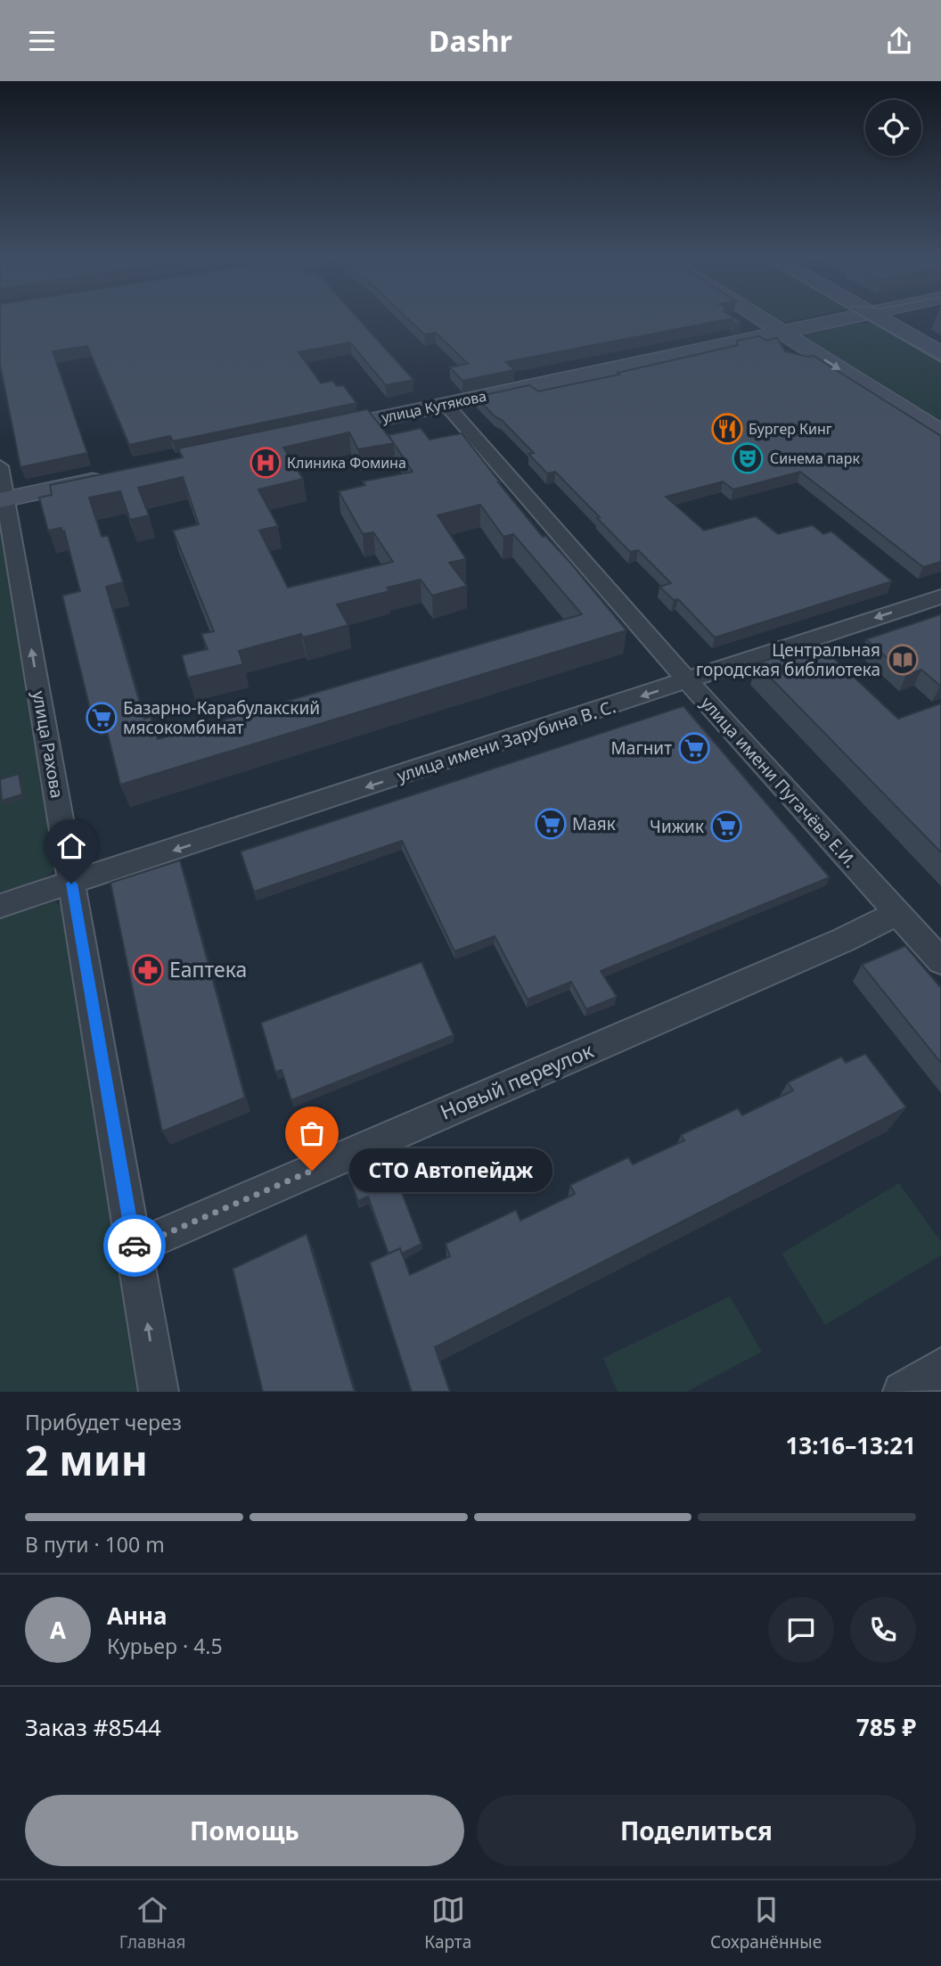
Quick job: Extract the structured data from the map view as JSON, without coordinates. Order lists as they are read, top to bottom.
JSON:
{
  "streets": {
    "main road": ["улица Кутякова"],
    "street": [
      "улица имени Зарубина В. С.",
      "улица Рахова",
      "улица имени Пугачёва Е.И.",
      "Новый переулок"
    ]
  },
  "crossings": [
    ["улица Кутякова", "улица имени Пугачёва Е.И."],
    ["улица имени Зарубина В. С.", "улица Рахова"],
    ["улица имени Зарубина В. С.", "улица имени Пугачёва Е.И."],
    ["улица Рахова", "Новый переулок"],
    ["улица имени Пугачёва Е.И.", "Новый переулок"]
  ],
  "one_way": ["улица имени Зарубина В. С.", "улица Рахова"],
  "places": {
    "restaurant": ["Бургер Кинг"],
    "theatre": ["Синема парк"],
    "hospital": ["Клиника Фомина"],
    "library": ["Центральная городская библиотека"],
    "supermarket": [
      "Базарно-Карабулакский мясокомбинат",
      "Магнит",
      "Маяк",
      "Чижик"
    ],
    "pharmacy": ["Еаптека"],
    "other": ["СТО Автопейдж"]
  },
  "page": {
    "header": "Dashr",
    "bubble": "СТО Автопейдж",
    "heading": ["2 мин", "Прибудет через", "13:16–13:21"],
    "panel": [
      "Анна",
      "Курьер · 4.5",
      "Заказ #8544",
      "785 ₽"
    ],
    "bar": "В пути · 100 m",
    "round": "А",
    "buttons": ["Помощь", "Поделиться"],
    "tabs": ["Главная", "Карта", "Сохранённые"]
  }
}
